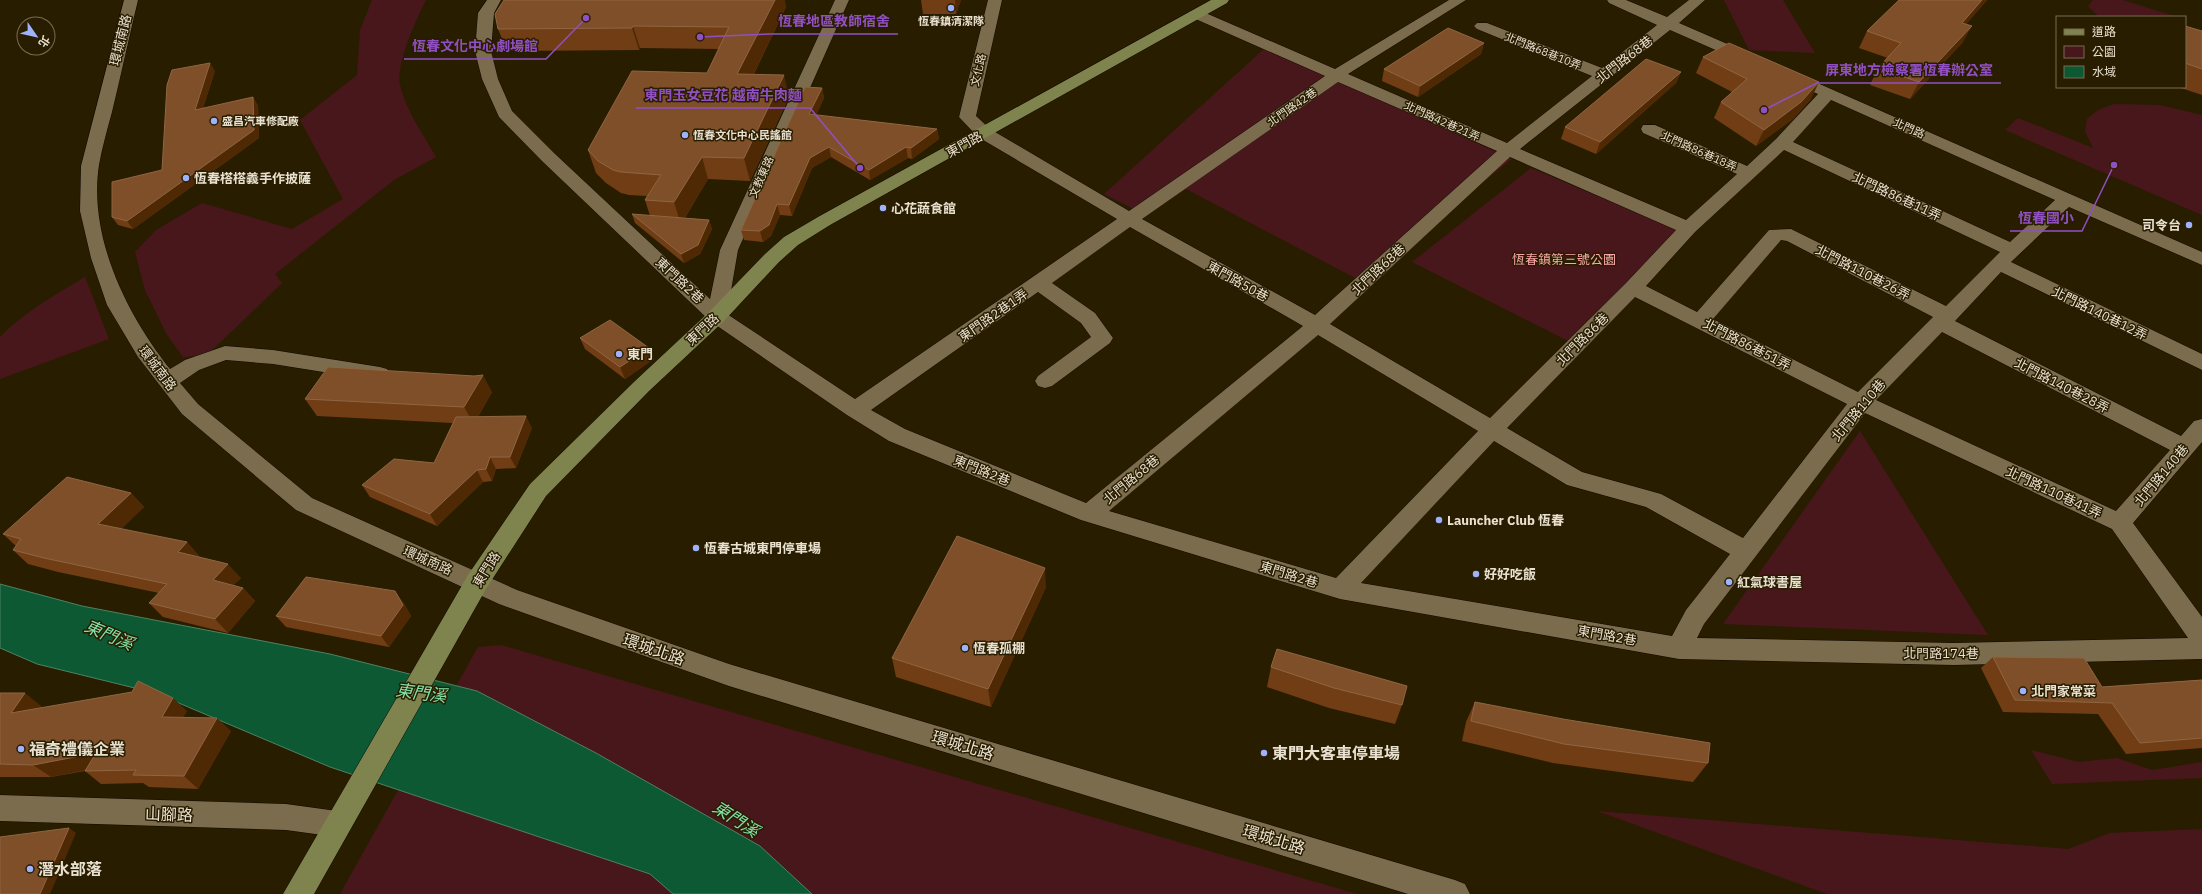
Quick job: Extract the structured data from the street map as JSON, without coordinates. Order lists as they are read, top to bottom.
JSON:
{
  "streets": {
    "main road": ["東門路"],
    "street": [
      "環城南路",
      "北門路68巷10弄",
      "北門路68巷",
      "文化路",
      "北門路42巷",
      "北門路42巷21弄",
      "北門路",
      "北門路86巷18弄",
      "文教東路",
      "北門路86巷11弄",
      "北門路110巷26弄",
      "東門路2巷",
      "東門路50巷",
      "北門路140巷12弄",
      "東門路2巷1弄",
      "北門路86巷",
      "北門路86巷51弄",
      "北門路140巷28弄",
      "北門路110巷",
      "北門路140巷",
      "北門路110巷41弄",
      "環城北路",
      "北門路174巷",
      "山腳路"
    ]
  },
  "crossings": [
    ["環城南路", "東門路"],
    ["環城南路", "環城北路"],
    ["北門路68巷10弄", "北門路68巷"],
    ["北門路68巷", "北門路42巷21弄"],
    ["北門路68巷", "東門路2巷"],
    ["北門路68巷", "東門路50巷"],
    ["文化路", "東門路"],
    ["文化路", "東門路50巷"],
    ["北門路42巷", "北門路42巷21弄"],
    ["北門路42巷", "東門路50巷"],
    ["北門路42巷", "東門路2巷1弄"],
    ["北門路42巷21弄", "東門路"],
    ["北門路42巷21弄", "北門路86巷"],
    ["北門路", "北門路86巷"],
    ["北門路", "北門路110巷"],
    ["東門路", "文教東路"],
    ["東門路", "東門路2巷"],
    ["東門路", "東門路50巷"],
    ["東門路", "環城北路"],
    ["東門路", "山腳路"],
    ["北門路86巷18弄", "北門路86巷"],
    ["文教東路", "東門路2巷"],
    ["北門路86巷11弄", "北門路86巷"],
    ["北門路86巷11弄", "北門路110巷"],
    ["北門路110巷26弄", "北門路86巷51弄"],
    ["北門路110巷26弄", "北門路140巷28弄"],
    ["北門路110巷26弄", "北門路110巷"],
    ["東門路2巷", "東門路2巷1弄"],
    ["東門路2巷", "北門路86巷"],
    ["東門路2巷", "北門路110巷"],
    ["東門路2巷", "北門路174巷"],
    ["東門路50巷", "東門路2巷1弄"],
    ["東門路50巷", "北門路86巷"],
    ["東門路50巷", "北門路110巷"],
    ["北門路140巷12弄", "北門路110巷"],
    ["北門路86巷", "北門路86巷51弄"],
    ["北門路86巷51弄", "北門路110巷"],
    ["北門路86巷51弄", "北門路110巷41弄"],
    ["北門路140巷28弄", "北門路110巷"],
    ["北門路140巷28弄", "北門路140巷"],
    ["北門路110巷", "北門路110巷41弄"],
    ["北門路110巷", "北門路174巷"],
    ["北門路140巷", "北門路110巷41弄"]
  ],
  "water": ["東門溪"],
  "parks": ["恆春鎮第三號公園"],
  "places": [
    "恆春鎮清潔隊",
    "恆春文化中心劇場館",
    "恆春地區教師宿舍",
    "屏東地方檢察署恆春辦公室",
    "盛昌汽車修配廠",
    "恆春文化中心民謠館",
    "恆春國小",
    "東門玉女豆花 越南牛肉麵",
    "恆春榙榙義手作披薩",
    "心花蔬食館",
    "司令台",
    "東門",
    "Launcher Club 恆春",
    "恆春古城東門停車場",
    "好好吃飯",
    "紅氣球書屋",
    "恆春孤棚",
    "北門家常菜",
    "福奇禮儀企業",
    "東門大客車停車場",
    "潛水部落"
  ],
  "legend": ["道路", "公園", "水域"],
  "north": "bottom right"
}
